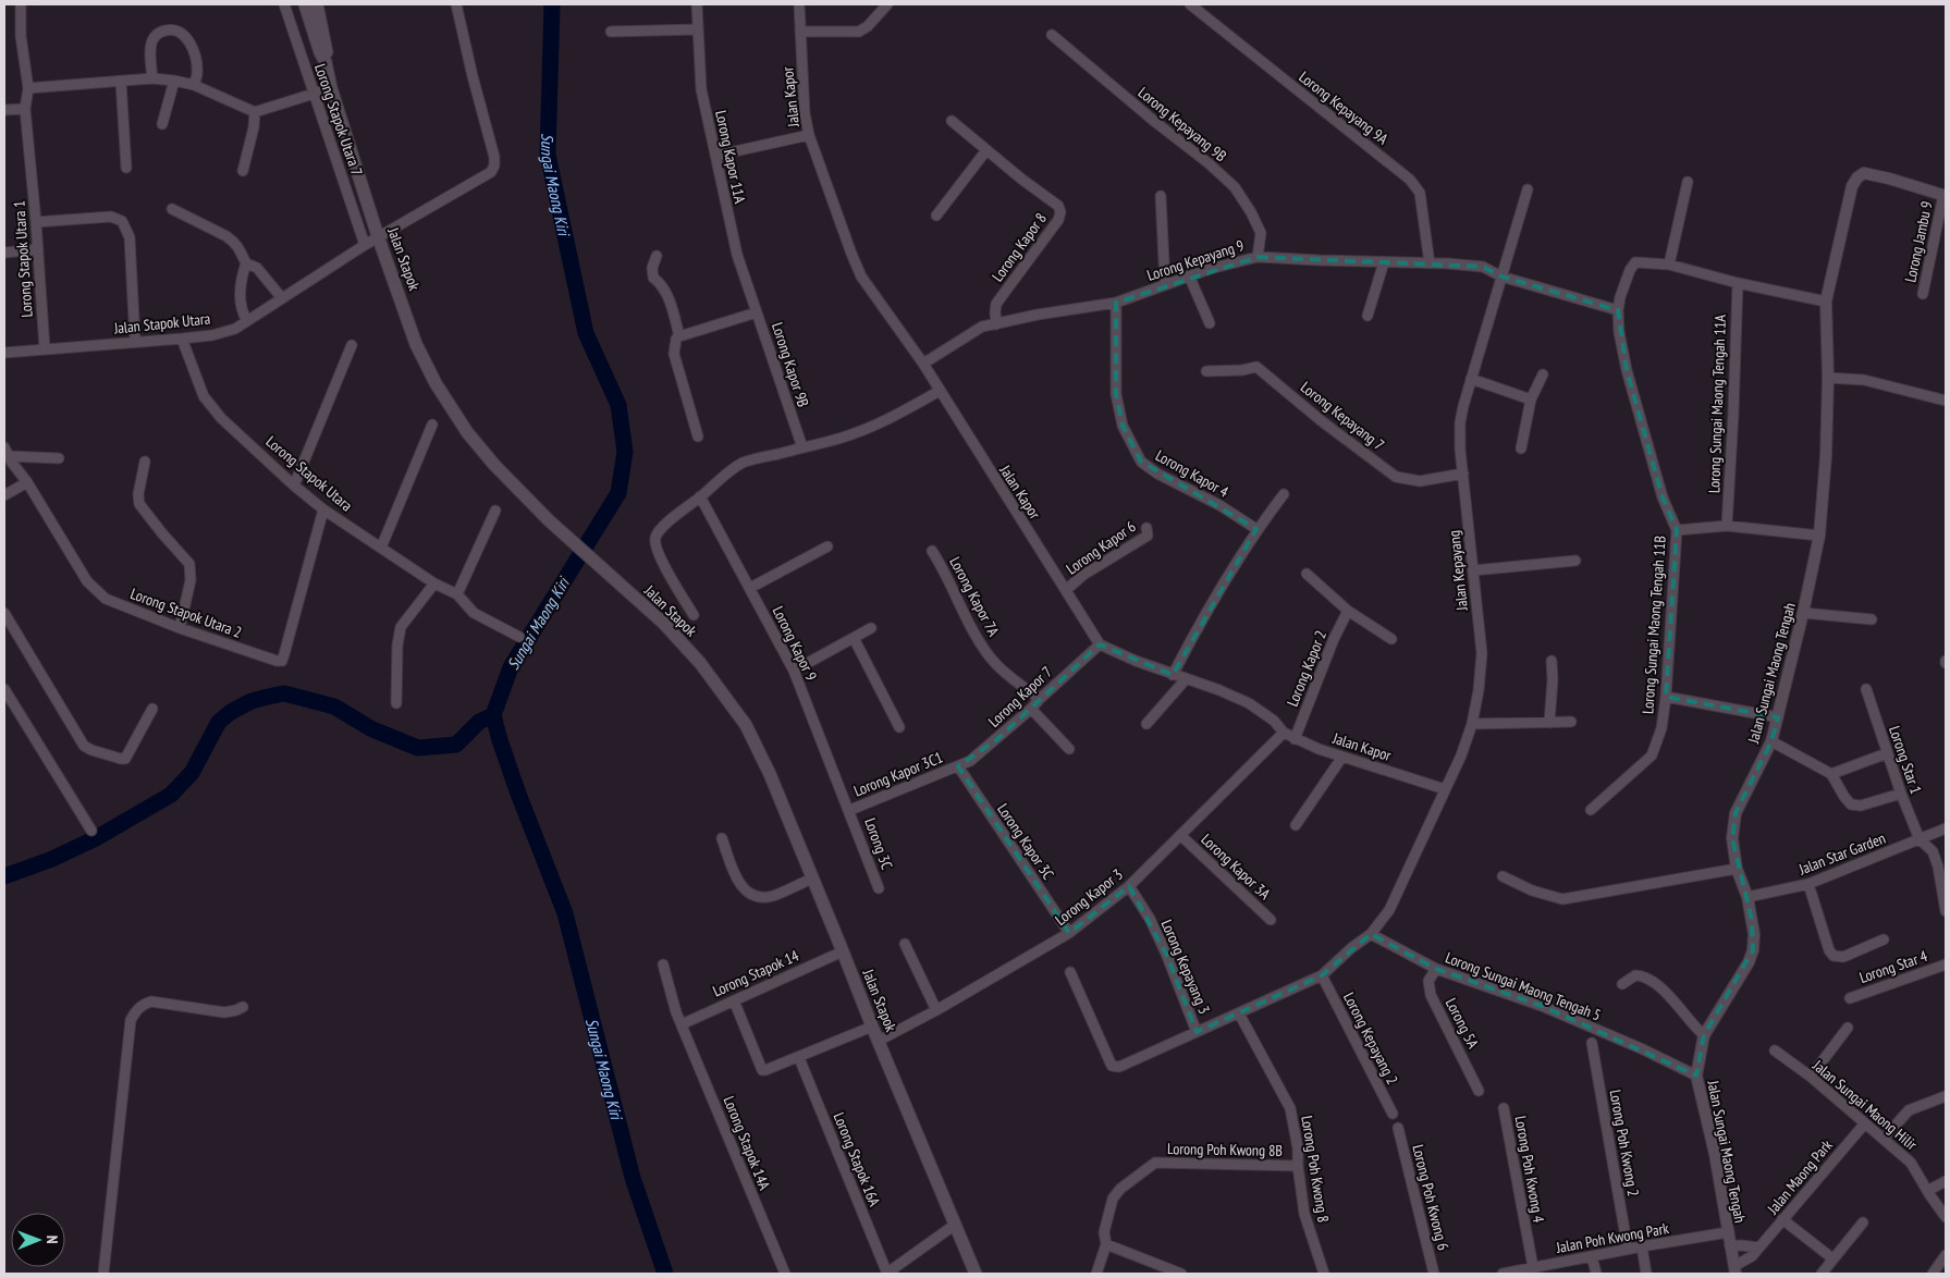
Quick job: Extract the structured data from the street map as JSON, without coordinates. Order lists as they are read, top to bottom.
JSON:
{
  "streets": {
    "main road": ["Jalan Stapok"],
    "street": [
      "Jalan Kapor",
      "Lorong Kepayang 9A",
      "Lorong Stapok Utara 7",
      "Lorong Kepayang 9B",
      "Lorong Kapor 11A",
      "Lorong Jambu 9",
      "Lorong Kapor 8",
      "Lorong Stapok Utara 1",
      "Lorong Kepayang 9",
      "Jalan Stapok Utara",
      "Lorong Kapor 9B",
      "Lorong Sungai Maong Tengah 11A",
      "Lorong Kepayang 7",
      "Lorong Stapok Utara",
      "Lorong Kapor 4",
      "Lorong Kapor 6",
      "Jalan Kepayang",
      "Lorong Kapor 7A",
      "Lorong Stapok Utara 2",
      "Lorong Sungai Maong Tengah 11B",
      "Lorong Kapor 9",
      "Lorong Kapor 2",
      "Jalan Sungai Maong Tengah",
      "Lorong Kapor 7",
      "Lorong Star 1",
      "Lorong Kapor 3C1",
      "Lorong Kapor 3C",
      "Lorong 3C",
      "Jalan Star Garden",
      "Lorong Kapor 3A",
      "Lorong Kapor 3",
      "Lorong Kepayang 3",
      "Lorong Star 4",
      "Lorong Stapok 14",
      "Lorong Sungai Maong Tengah 5",
      "Lorong 5A",
      "Lorong Kepayang 2",
      "Jalan Sungai Maong Hilir",
      "Lorong Stapok 14A",
      "Lorong Poh Kwong 2",
      "Lorong Poh Kwong 8B",
      "Lorong Stapok 16A",
      "Lorong Poh Kwong 8",
      "Lorong Poh Kwong 4",
      "Jalan Maong Park",
      "Lorong Poh Kwong 6",
      "Jalan Poh Kwong Park"
    ]
  },
  "crossings": [
    ["Jalan Kapor", "Lorong Kapor 6"],
    ["Jalan Kapor", "Jalan Kepayang"],
    ["Jalan Kapor", "Lorong Kapor 2"],
    ["Jalan Kapor", "Lorong Kapor 7"],
    ["Jalan Kapor", "Lorong Kapor 3"],
    ["Lorong Kepayang 9A", "Lorong Kepayang 9"],
    ["Lorong Stapok Utara 7", "Jalan Stapok Utara"],
    ["Lorong Kepayang 9B", "Lorong Kepayang 9"],
    ["Lorong Kapor 11A", "Lorong Kapor 9B"],
    ["Lorong Jambu 9", "Jalan Sungai Maong Tengah"],
    ["Lorong Kapor 8", "Lorong Kepayang 9"],
    ["Lorong Stapok Utara 1", "Jalan Stapok Utara"],
    ["Jalan Stapok", "Jalan Stapok Utara"],
    ["Jalan Stapok", "Lorong Kapor 3"],
    ["Jalan Stapok", "Lorong Stapok 14"],
    ["Lorong Kepayang 9", "Lorong Kapor 4"],
    ["Lorong Kepayang 9", "Jalan Kepayang"],
    ["Lorong Kepayang 9", "Lorong Sungai Maong Tengah 11B"],
    ["Jalan Stapok Utara", "Lorong Stapok Utara"],
    ["Lorong Kepayang 7", "Jalan Kepayang"],
    ["Lorong Stapok Utara", "Lorong Stapok Utara 2"],
    ["Jalan Kepayang", "Lorong Kepayang 3"],
    ["Jalan Kepayang", "Lorong Sungai Maong Tengah 5"],
    ["Jalan Kepayang", "Lorong Kepayang 2"],
    ["Jalan Kepayang", "Lorong Poh Kwong 8"],
    ["Lorong Kapor 7A", "Lorong Kapor 7"],
    ["Lorong Kapor 9", "Lorong Kapor 3C1"],
    ["Lorong Kapor 9", "Lorong 3C"],
    ["Jalan Sungai Maong Tengah", "Jalan Star Garden"],
    ["Jalan Sungai Maong Tengah", "Lorong Sungai Maong Tengah 5"],
    ["Jalan Sungai Maong Tengah", "Jalan Maong Park"],
    ["Jalan Sungai Maong Tengah", "Jalan Poh Kwong Park"],
    ["Lorong Kapor 7", "Lorong Kapor 3C1"],
    ["Lorong Kapor 7", "Lorong Kapor 3C"],
    ["Lorong Star 1", "Jalan Star Garden"],
    ["Lorong Kapor 3C1", "Lorong Kapor 3C"],
    ["Lorong Kapor 3C1", "Lorong 3C"],
    ["Lorong Kapor 3C", "Lorong Kapor 3"],
    ["Lorong Kapor 3A", "Lorong Kapor 3"],
    ["Lorong Kapor 3", "Lorong Kepayang 3"],
    ["Lorong Stapok 14", "Lorong Stapok 14A"],
    ["Lorong Sungai Maong Tengah 5", "Lorong 5A"],
    ["Jalan Sungai Maong Hilir", "Jalan Maong Park"],
    ["Lorong Poh Kwong 2", "Jalan Poh Kwong Park"],
    ["Lorong Poh Kwong 8B", "Lorong Poh Kwong 8"],
    ["Lorong Poh Kwong 4", "Jalan Poh Kwong Park"]
  ],
  "water": ["Sungai Maong Kiri"],
  "north": "right"
}
